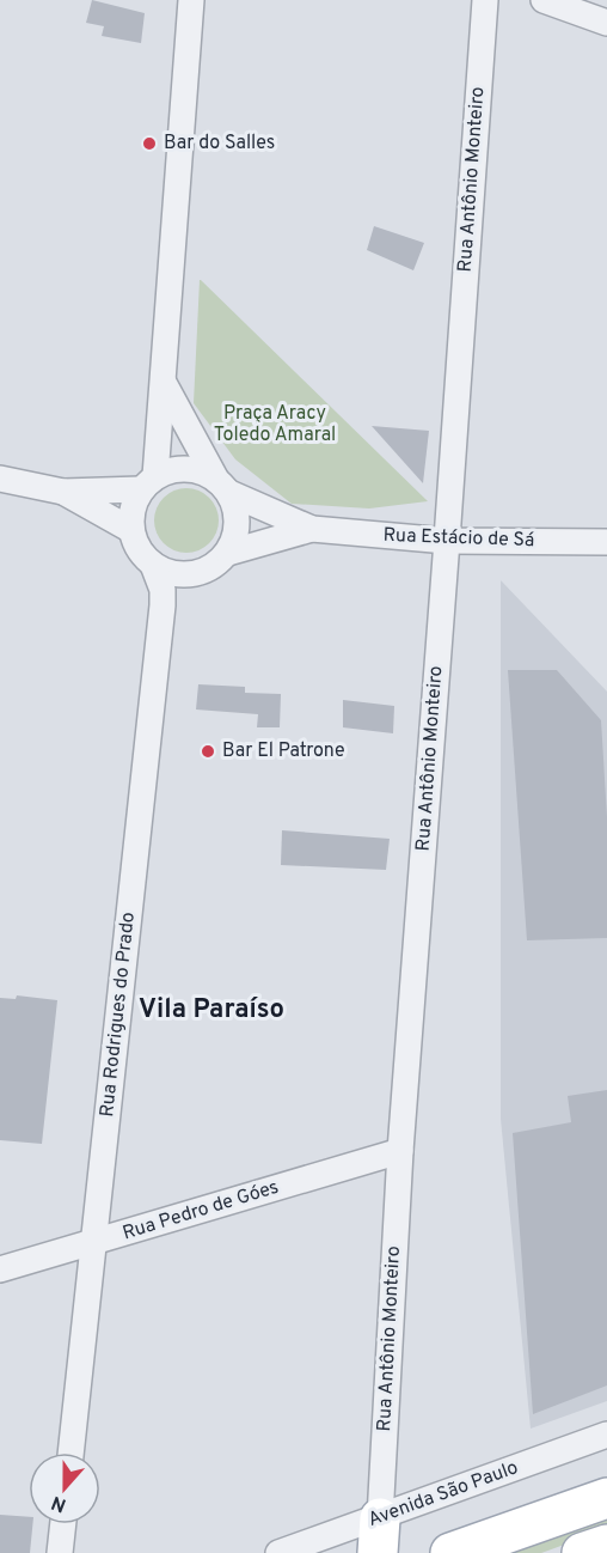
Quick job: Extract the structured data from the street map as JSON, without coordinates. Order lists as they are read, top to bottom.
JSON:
{
  "streets": {
    "street": [
      "Rua Antônio Monteiro",
      "Rua Estácio de Sá",
      "Rua Rodrigues do Prado",
      "Rua Pedro de Góes",
      "Avenida São Paulo"
    ]
  },
  "crossings": [
    ["Rua Antônio Monteiro", "Rua Estácio de Sá"],
    ["Rua Antônio Monteiro", "Rua Pedro de Góes"],
    ["Rua Antônio Monteiro", "Avenida São Paulo"],
    ["Rua Estácio de Sá", "Rua Rodrigues do Prado"],
    ["Rua Rodrigues do Prado", "Rua Pedro de Góes"]
  ],
  "districts": ["Vila Paraíso"],
  "parks": ["Praça Aracy Toledo Amaral"],
  "places": ["Bar do Salles", "Bar El Patrone"],
  "north": "bottom"
}
